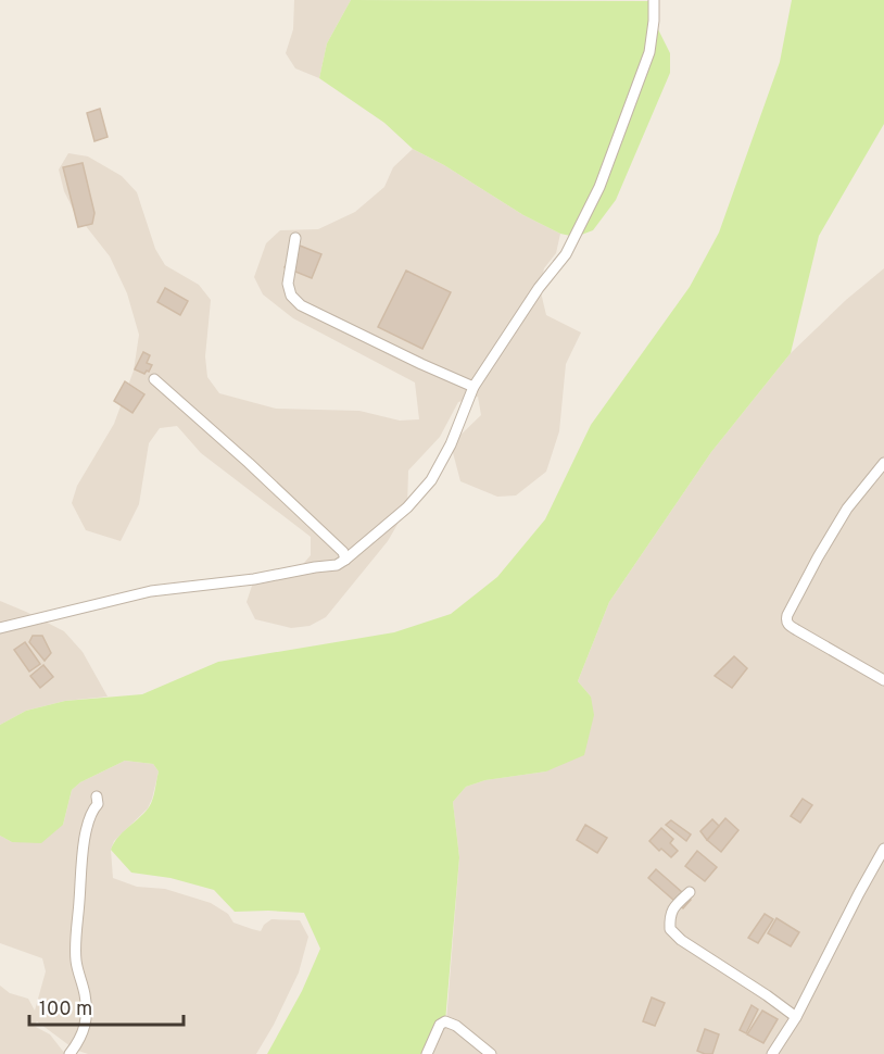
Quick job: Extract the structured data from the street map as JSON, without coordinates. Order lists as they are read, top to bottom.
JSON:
{
  "scale_bar": "100 m"
}
